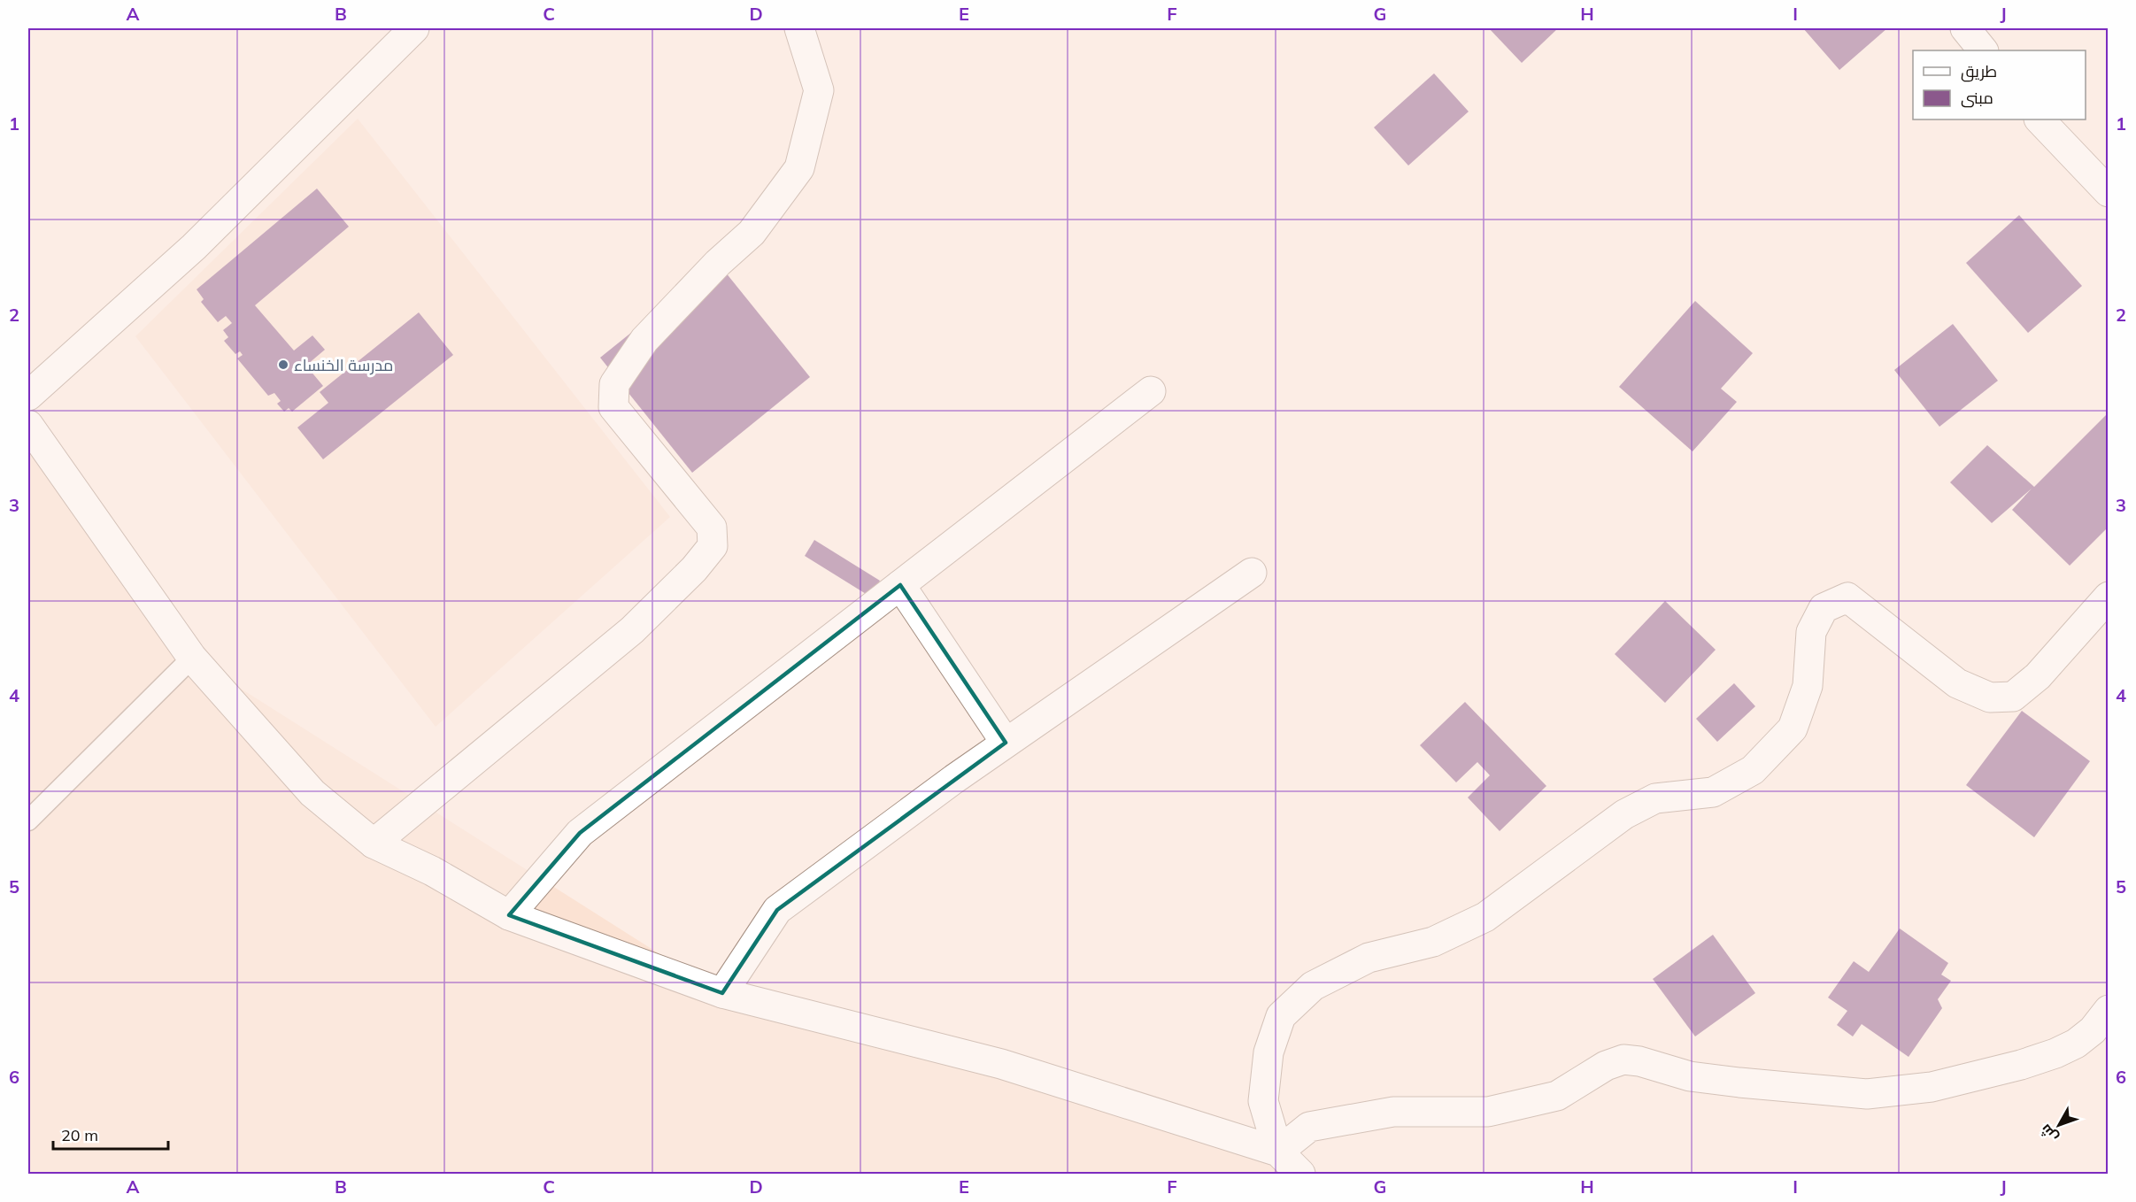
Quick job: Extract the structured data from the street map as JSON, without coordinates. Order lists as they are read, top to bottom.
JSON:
{
  "places": ["مدرسة الخنساء"],
  "legend": ["طريق", "مبنى"],
  "scale_bar": "20 m",
  "north": "bottom left",
  "grid": {
    "columns": [
      "A",
      "B",
      "C",
      "D",
      "E",
      "F",
      "G",
      "H",
      "I",
      "J"
    ],
    "rows": [
      "1",
      "2",
      "3",
      "4",
      "5",
      "6"
    ]
  }
}
